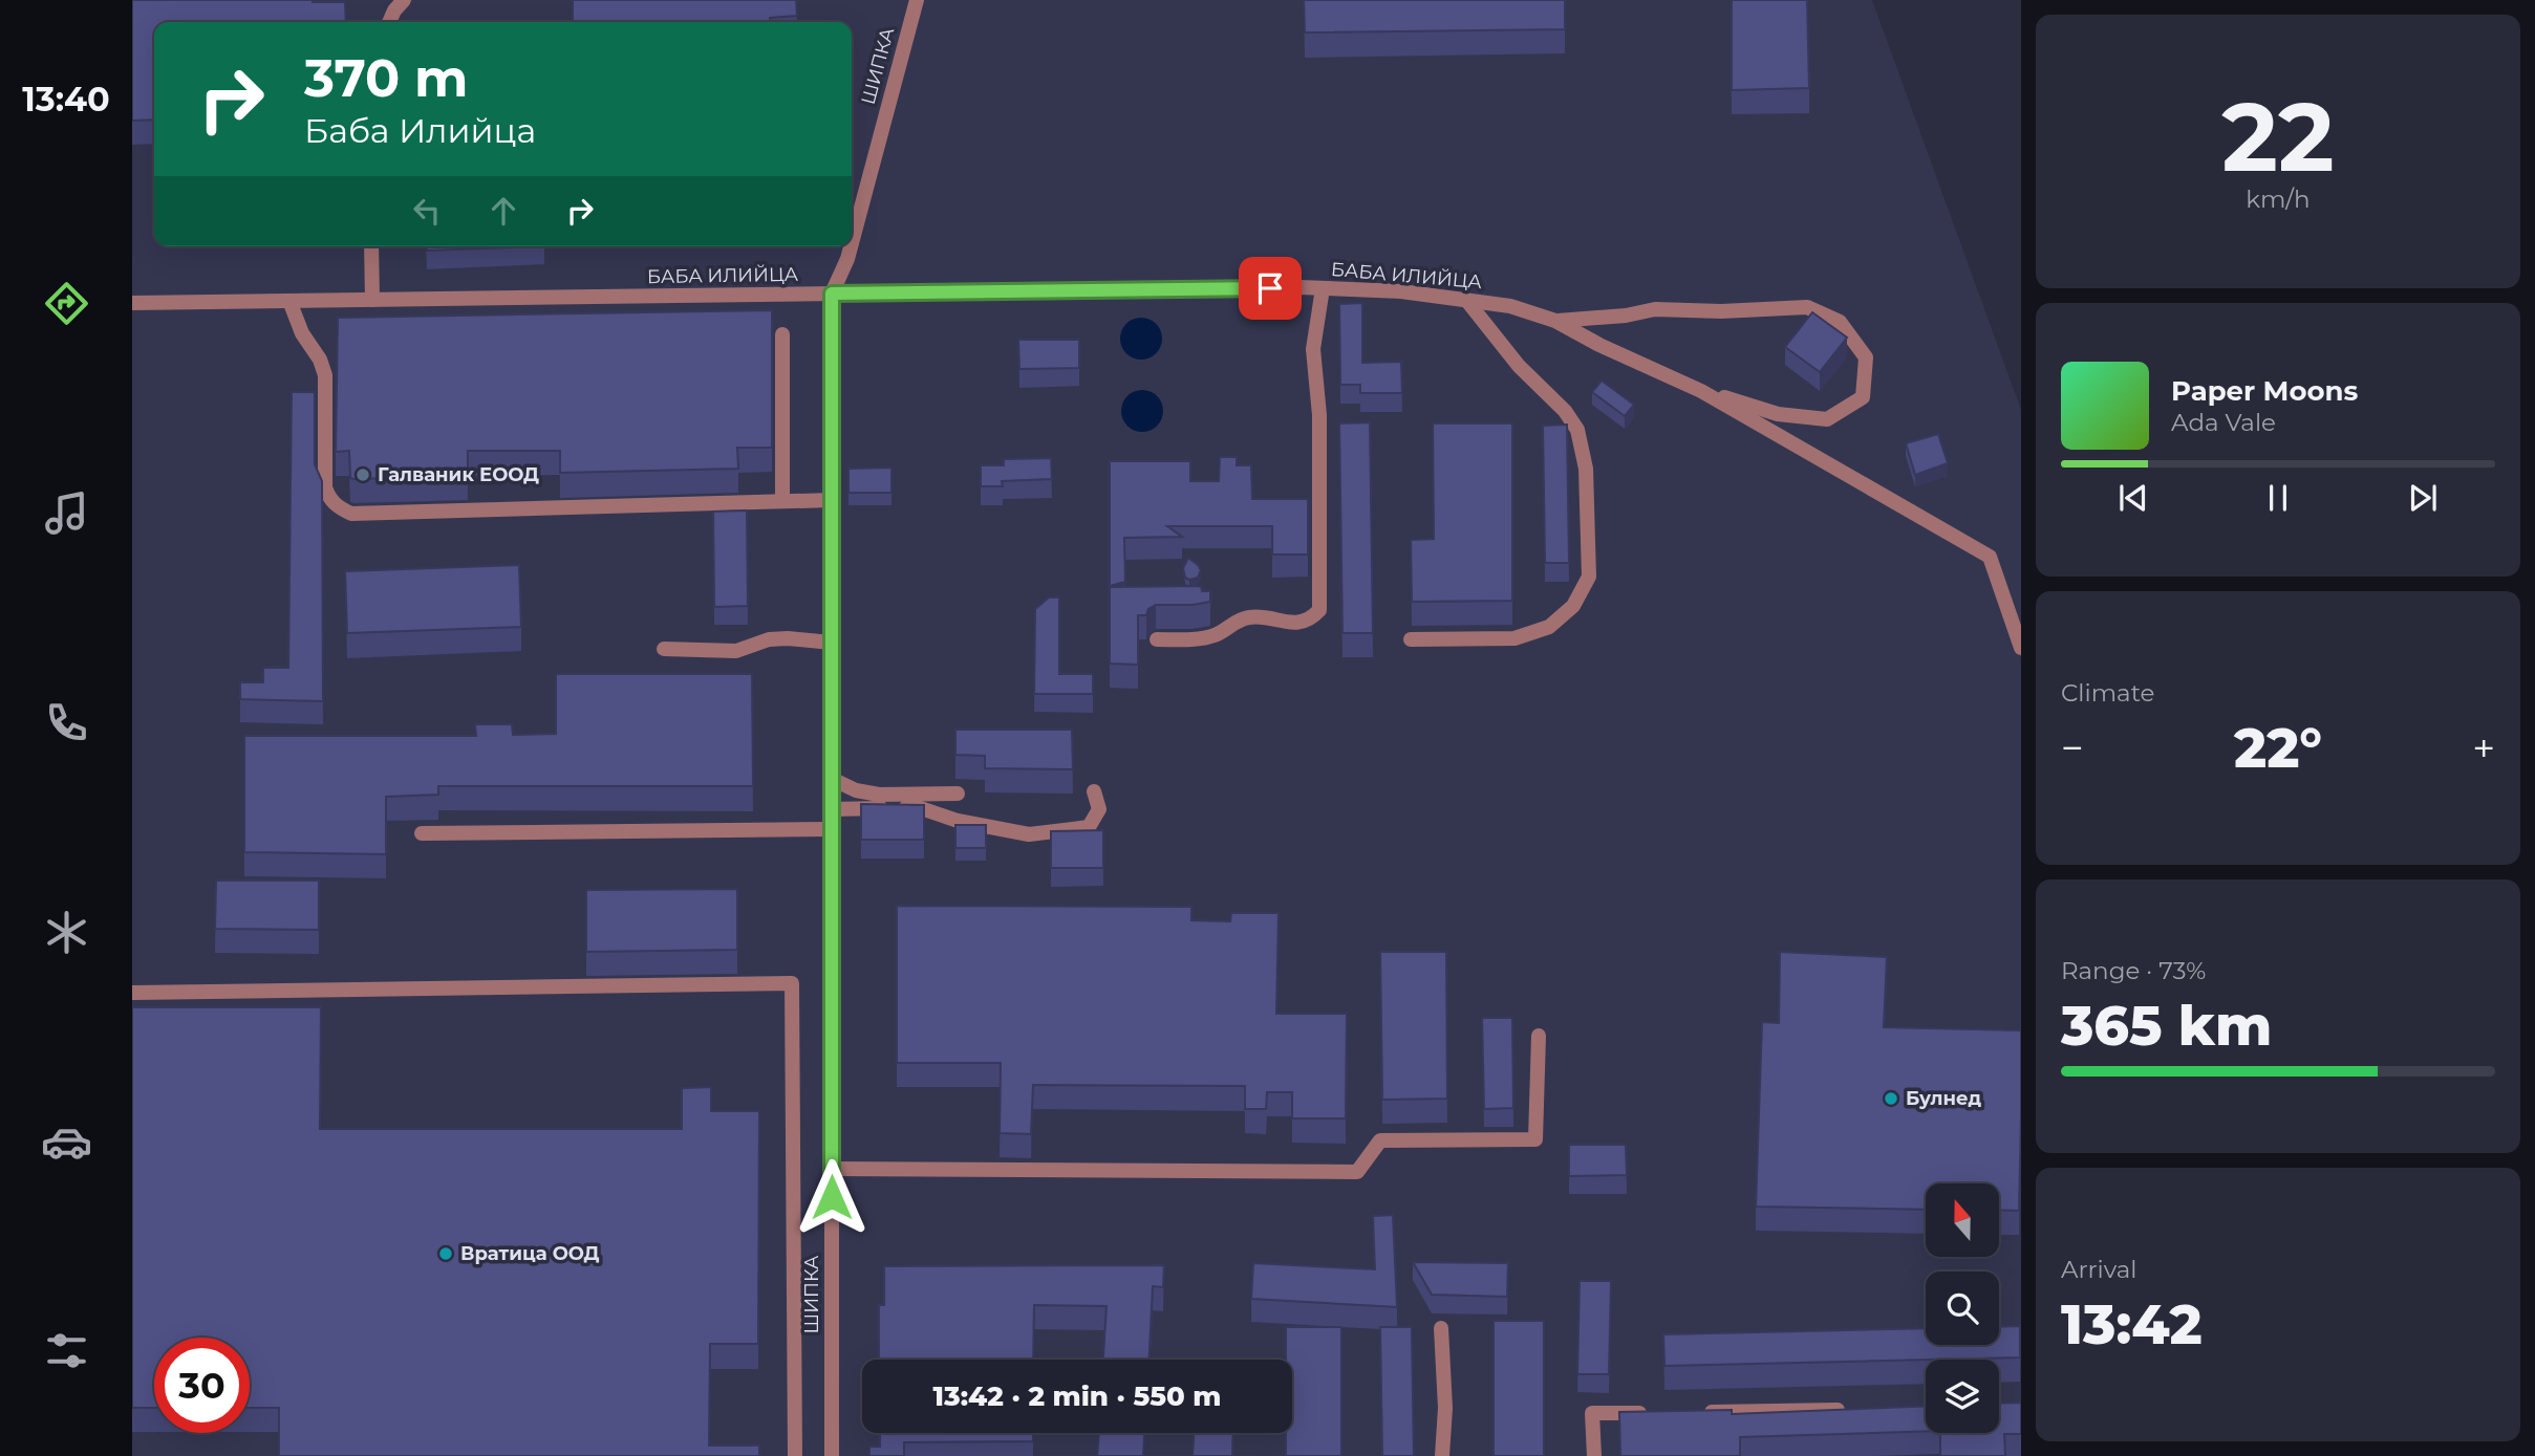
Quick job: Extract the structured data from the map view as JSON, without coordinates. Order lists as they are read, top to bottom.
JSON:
{
  "streets": {
    "street": ["ШИПКА", "БАБА ИЛИЙЦА"]
  },
  "crossings": [
    ["ШИПКА", "БАБА ИЛИЙЦА"]
  ],
  "places": ["Галваник ЕООД", "Булнед", "Вратица ООД"],
  "north": "top",
  "page": {
    "tabs": "13:40",
    "tile": [
      ["22", "km/h"],
      "Climate",
      ["Range · 73%", "365 km"],
      ["Arrival", "13:42"]
    ],
    "turn": ["370 m", "Баба Илийца"],
    "song": ["Paper Moons", "Ada Vale"],
    "heat": ["−", "22°", "+"],
    "limit": "30",
    "trip": "13:42 · 2 min · 550 m"
  }
}
